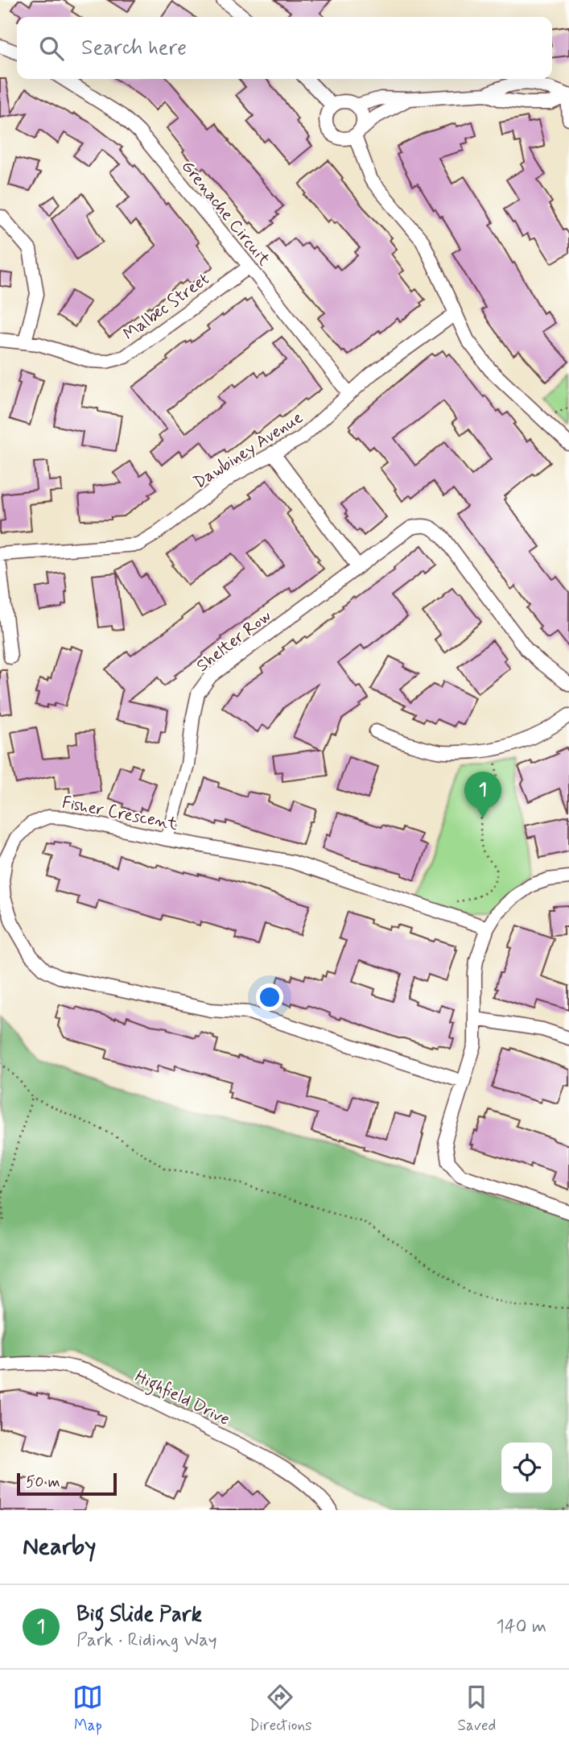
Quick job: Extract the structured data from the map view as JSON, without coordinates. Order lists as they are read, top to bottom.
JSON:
{
  "streets": {
    "street": [
      "Grenache Circuit",
      "Malbec Street",
      "Dawbiney Avenue",
      "Shelter Row",
      "Fisher Crescent",
      "Highfield Drive"
    ]
  },
  "crossings": [
    ["Grenache Circuit", "Malbec Street"],
    ["Grenache Circuit", "Dawbiney Avenue"],
    ["Shelter Row", "Fisher Crescent"]
  ],
  "scale_bar": "50 m",
  "page": {
    "search": "Search here",
    "pins": "1",
    "scale": "50 m",
    "heading": "Nearby",
    "list": [
      {
        "mark": "1",
        "name": "Big Slide Park",
        "note": "Park · Riding Way",
        "value": "140 m"
      }
    ],
    "nav": ["Map", "Directions", "Saved"]
  }
}
